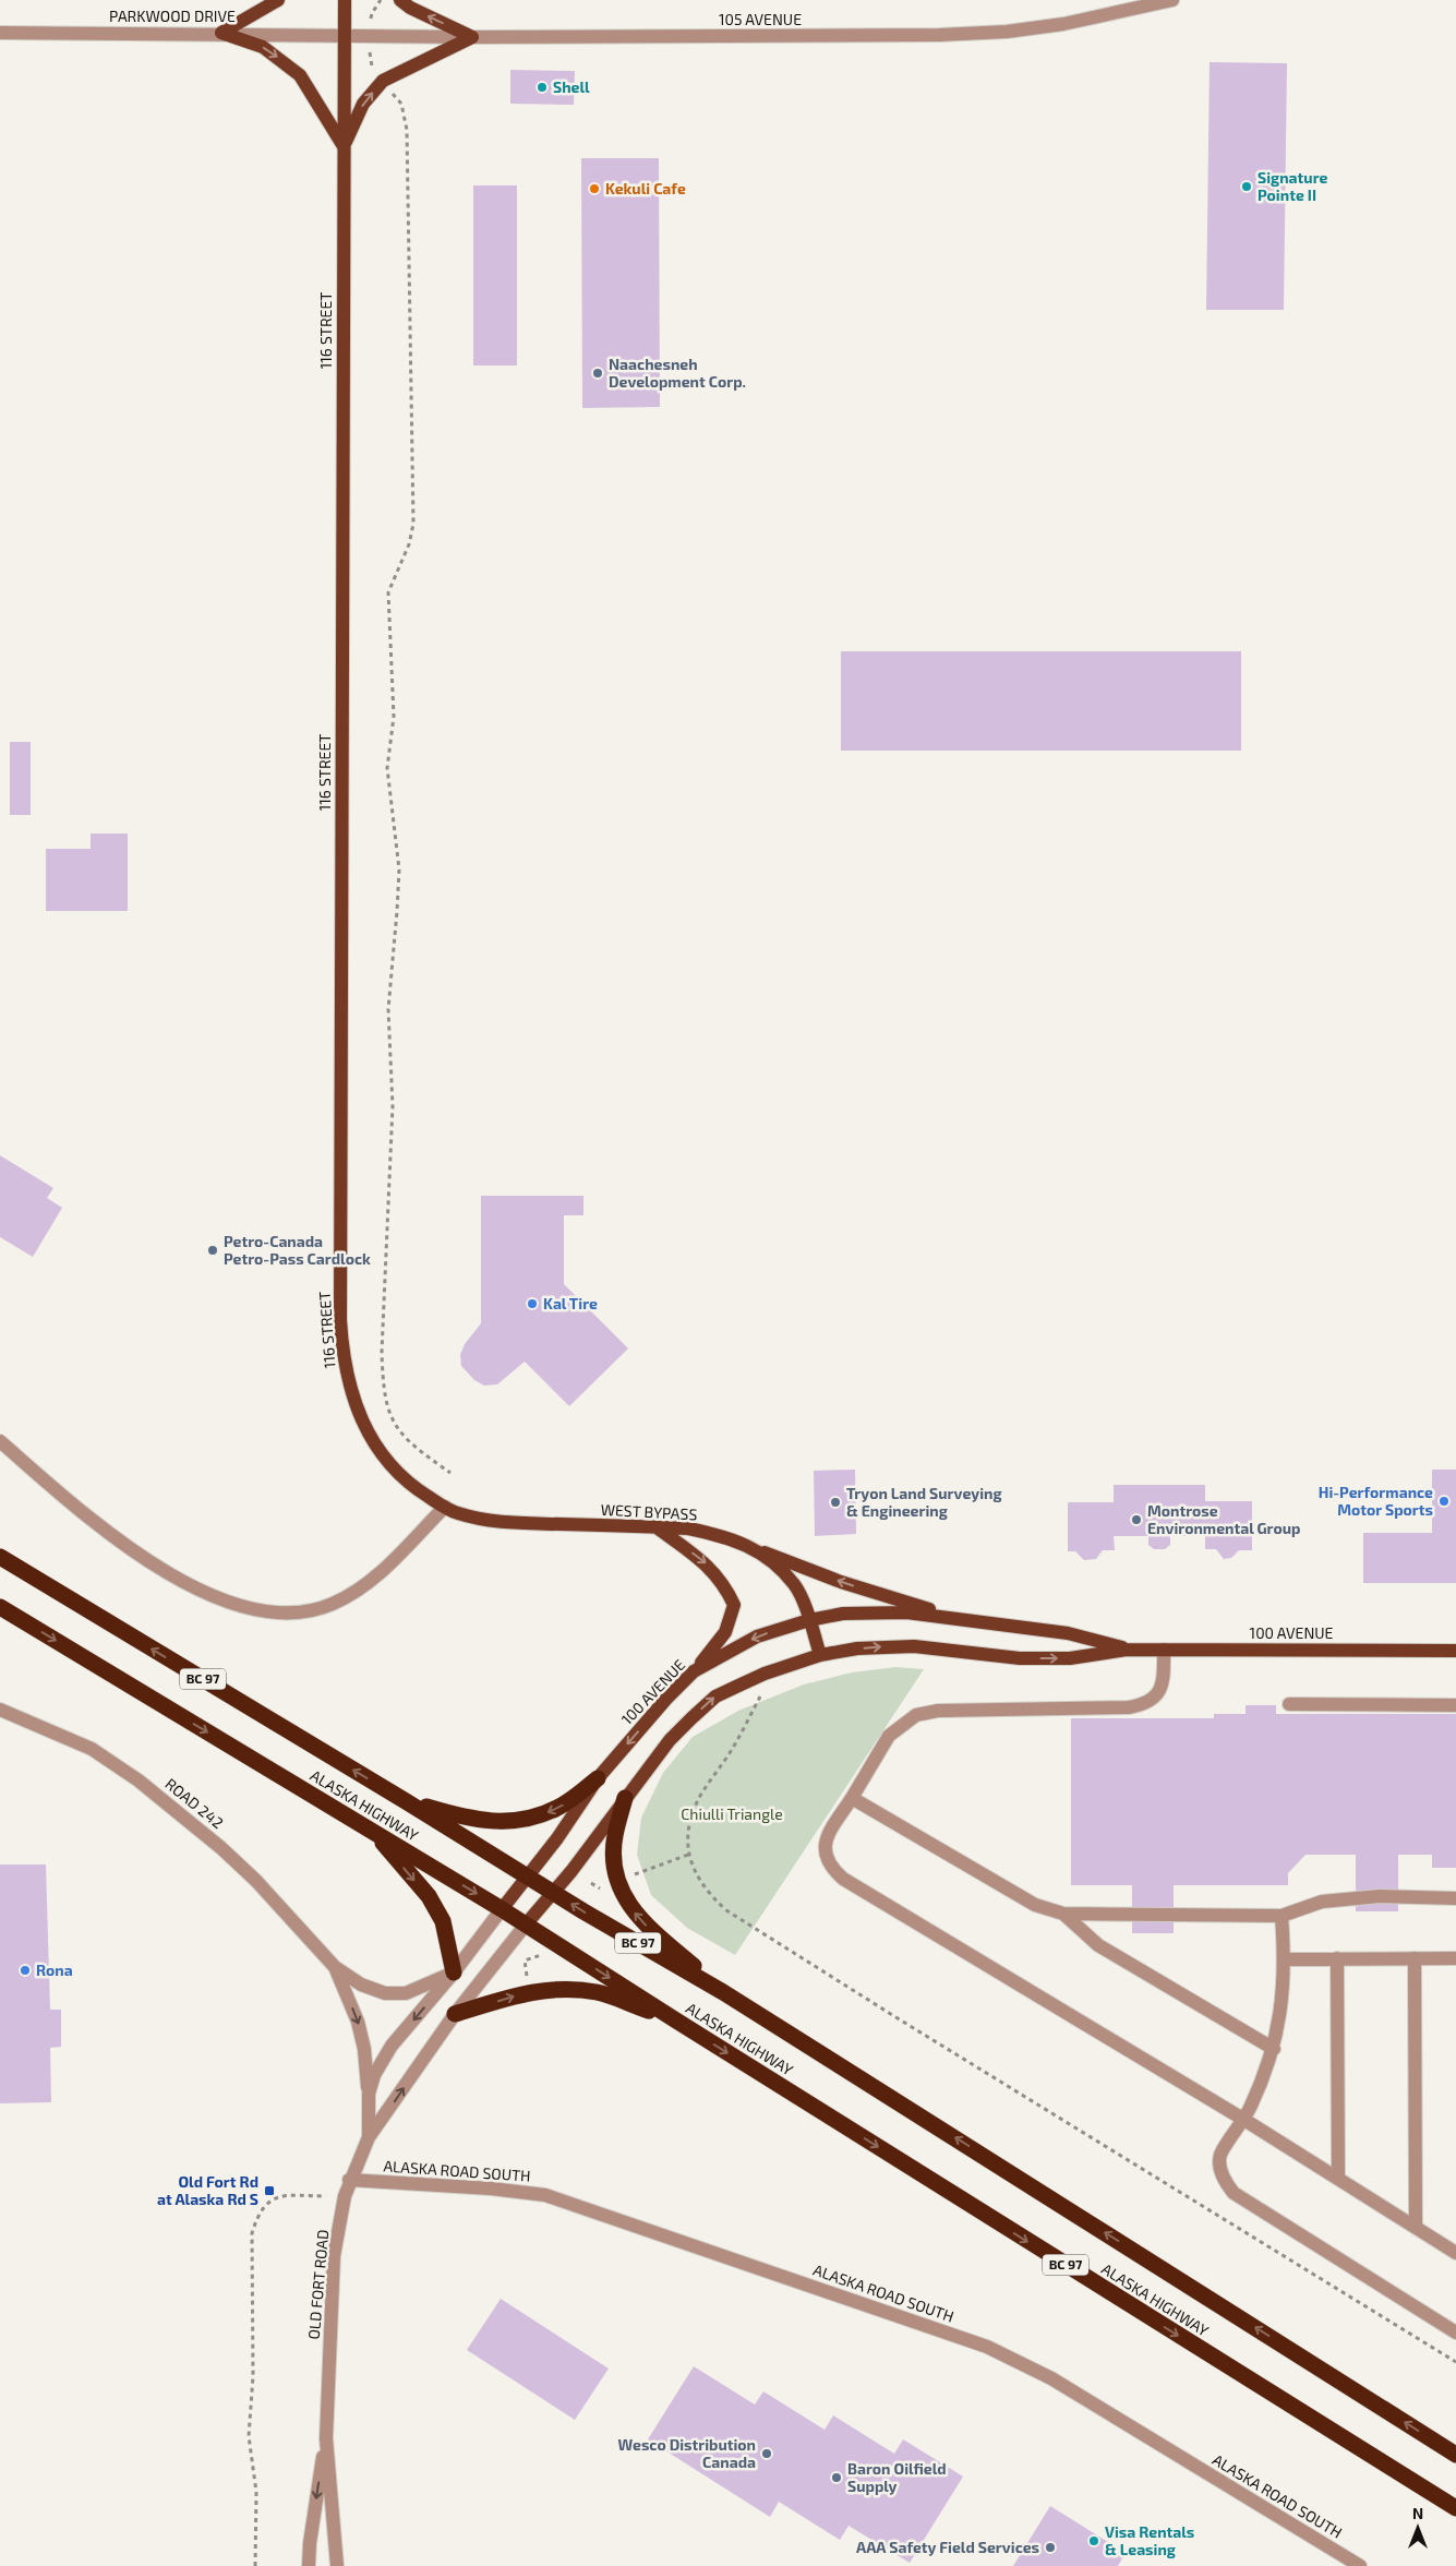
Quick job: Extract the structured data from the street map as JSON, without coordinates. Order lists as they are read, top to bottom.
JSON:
{
  "streets": {
    "highway": ["BC 97", "ALASKA HIGHWAY"],
    "main road": ["116 STREET", "WEST BYPASS", "100 AVENUE"],
    "street": [
      "PARKWOOD DRIVE",
      "105 AVENUE",
      "ROAD 242",
      "ALASKA ROAD SOUTH",
      "OLD FORT ROAD"
    ]
  },
  "crossings": [
    ["PARKWOOD DRIVE", "105 AVENUE"],
    ["PARKWOOD DRIVE", "116 STREET"],
    ["105 AVENUE", "116 STREET"],
    ["116 STREET", "WEST BYPASS"],
    ["WEST BYPASS", "100 AVENUE"],
    ["100 AVENUE", "ALASKA HIGHWAY"],
    ["100 AVENUE", "OLD FORT ROAD"],
    ["ROAD 242", "OLD FORT ROAD"],
    ["ALASKA HIGHWAY", "OLD FORT ROAD"],
    ["ALASKA ROAD SOUTH", "OLD FORT ROAD"]
  ],
  "parks": ["Chiulli Triangle"],
  "places": {
    "other": [
      "Shell",
      "Signature Pointe II",
      "Kekuli Cafe",
      "Naachesneh Development Corp.",
      "Petro-Canada Petro-Pass Cardlock",
      "Kal Tire",
      "Hi-Performance Motor Sports",
      "Tryon Land Surveying & Engineering",
      "Montrose Environmental Group",
      "Rona",
      "Wesco Distribution Canada",
      "Baron Oilfield Supply",
      "Visa Rentals & Leasing",
      "AAA Safety Field Services"
    ],
    "transit": ["Old Fort Rd at Alaska Rd S"]
  },
  "north": "top"
}
